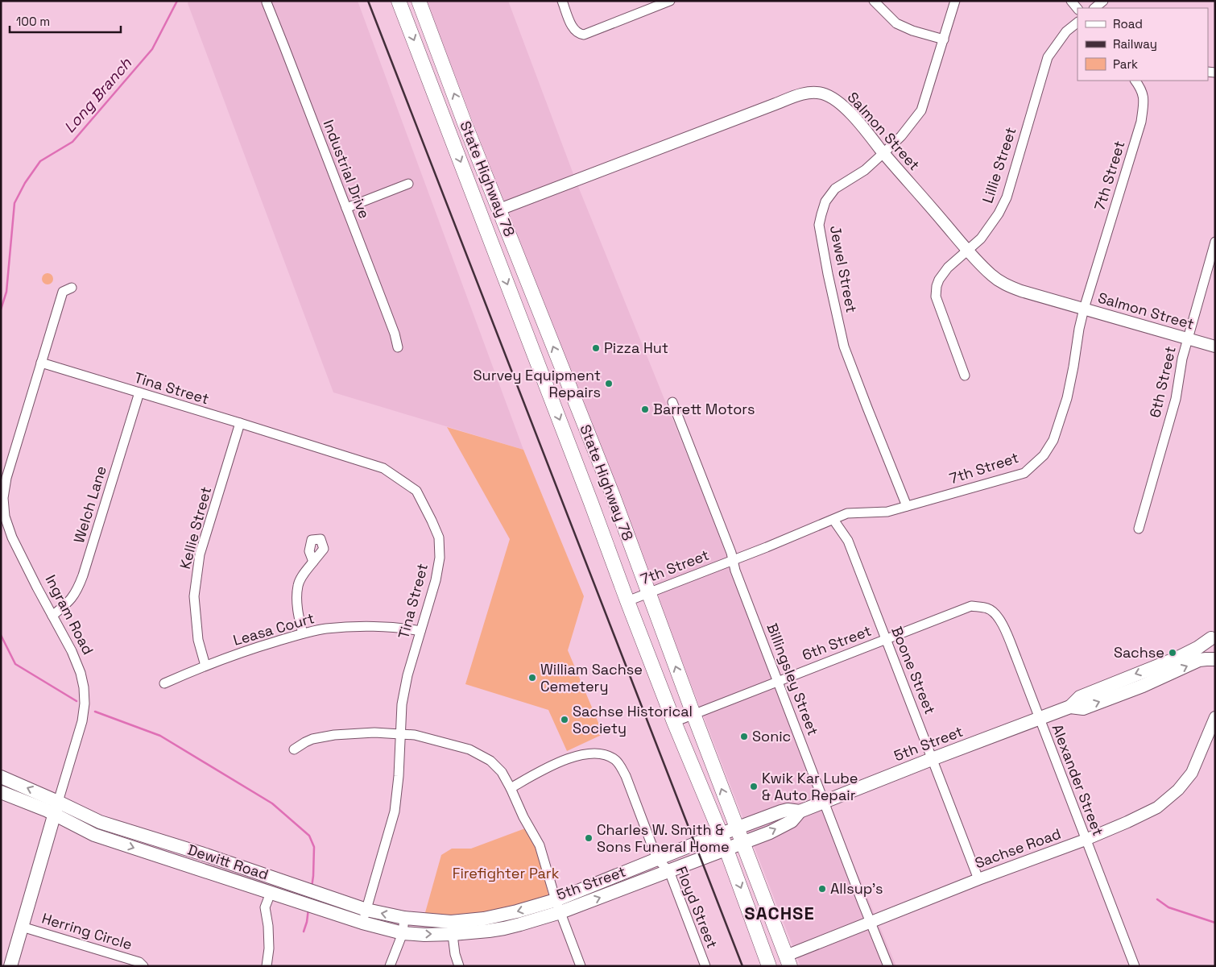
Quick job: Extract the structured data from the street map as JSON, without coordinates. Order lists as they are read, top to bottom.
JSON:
{
  "streets": {
    "main road": [
      "State Highway 78",
      "Ingram Road",
      "5th Street",
      "Dewitt Road"
    ],
    "street": [
      "Salmon Street",
      "Lillie Street",
      "Industrial Drive",
      "7th Street",
      "Jewel Street",
      "6th Street",
      "Tina Street",
      "Welch Lane",
      "Kellie Street",
      "Leasa Court",
      "Boone Street",
      "Billingsley Street",
      "Alexander Street",
      "Sachse Road",
      "Floyd Street",
      "Herring Circle"
    ]
  },
  "crossings": [
    ["Salmon Street", "Lillie Street"],
    ["Salmon Street", "7th Street"],
    ["Salmon Street", "State Highway 78"],
    ["Salmon Street", "Jewel Street"],
    ["Salmon Street", "6th Street"],
    ["7th Street", "State Highway 78"],
    ["7th Street", "Jewel Street"],
    ["7th Street", "Boone Street"],
    ["7th Street", "Billingsley Street"],
    ["State Highway 78", "6th Street"],
    ["State Highway 78", "5th Street"],
    ["State Highway 78", "Sachse Road"],
    ["6th Street", "Boone Street"],
    ["6th Street", "Billingsley Street"],
    ["6th Street", "Alexander Street"],
    ["Tina Street", "Welch Lane"],
    ["Tina Street", "Kellie Street"],
    ["Tina Street", "Ingram Road"],
    ["Tina Street", "Leasa Court"],
    ["Tina Street", "Dewitt Road"],
    ["Welch Lane", "Ingram Road"],
    ["Kellie Street", "Leasa Court"],
    ["Ingram Road", "Dewitt Road"],
    ["Ingram Road", "Herring Circle"],
    ["Boone Street", "5th Street"],
    ["Boone Street", "Sachse Road"],
    ["Billingsley Street", "5th Street"],
    ["Billingsley Street", "Sachse Road"],
    ["5th Street", "Alexander Street"],
    ["5th Street", "Dewitt Road"],
    ["5th Street", "Floyd Street"],
    ["Alexander Street", "Sachse Road"]
  ],
  "districts": ["SACHSE"],
  "water": ["Long Branch"],
  "parks": ["Firefighter Park"],
  "places": [
    "Pizza Hut",
    "Survey Equipment Repairs",
    "Barrett Motors",
    "Sachse",
    "William Sachse Cemetery",
    "Sachse Historical Society",
    "Sonic",
    "Kwik Kar Lube & Auto Repair",
    "Charles W. Smith & Sons Funeral Home",
    "Allsup's"
  ],
  "legend": ["Road", "Railway", "Park"],
  "scale_bar": "100 m"
}
